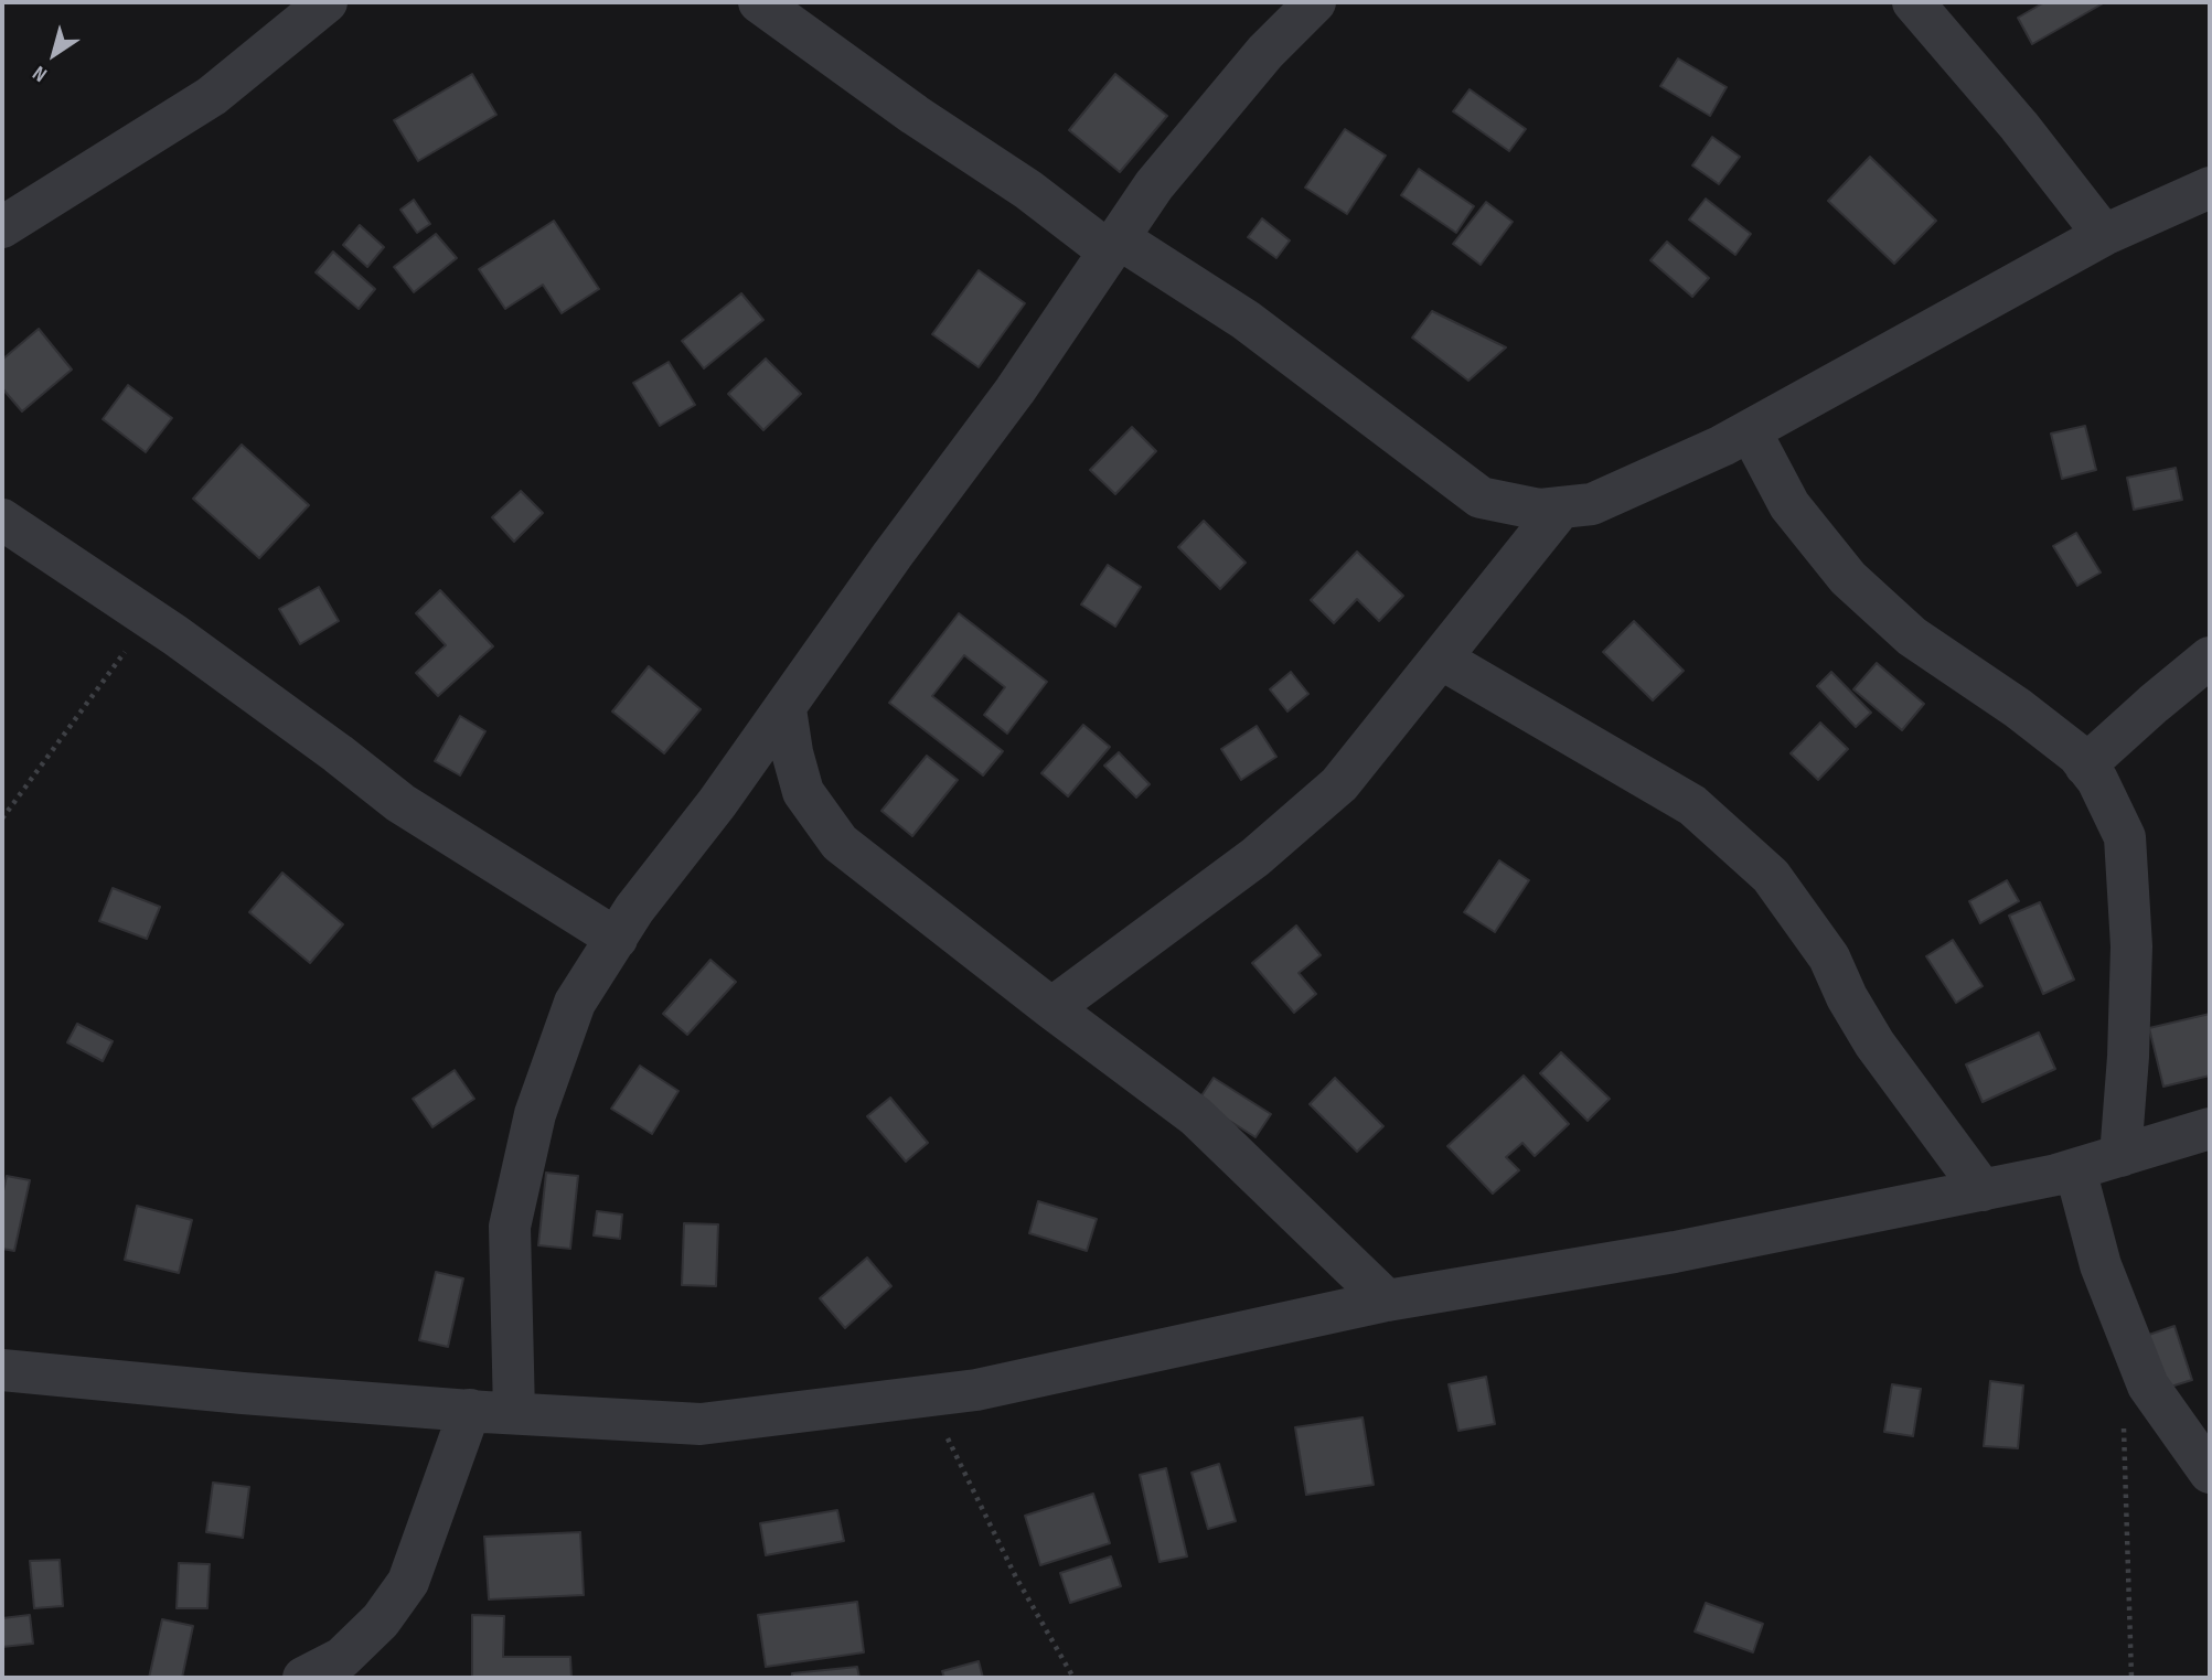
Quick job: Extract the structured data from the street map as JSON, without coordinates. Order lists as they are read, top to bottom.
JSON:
{
  "north": "bottom left"
}
